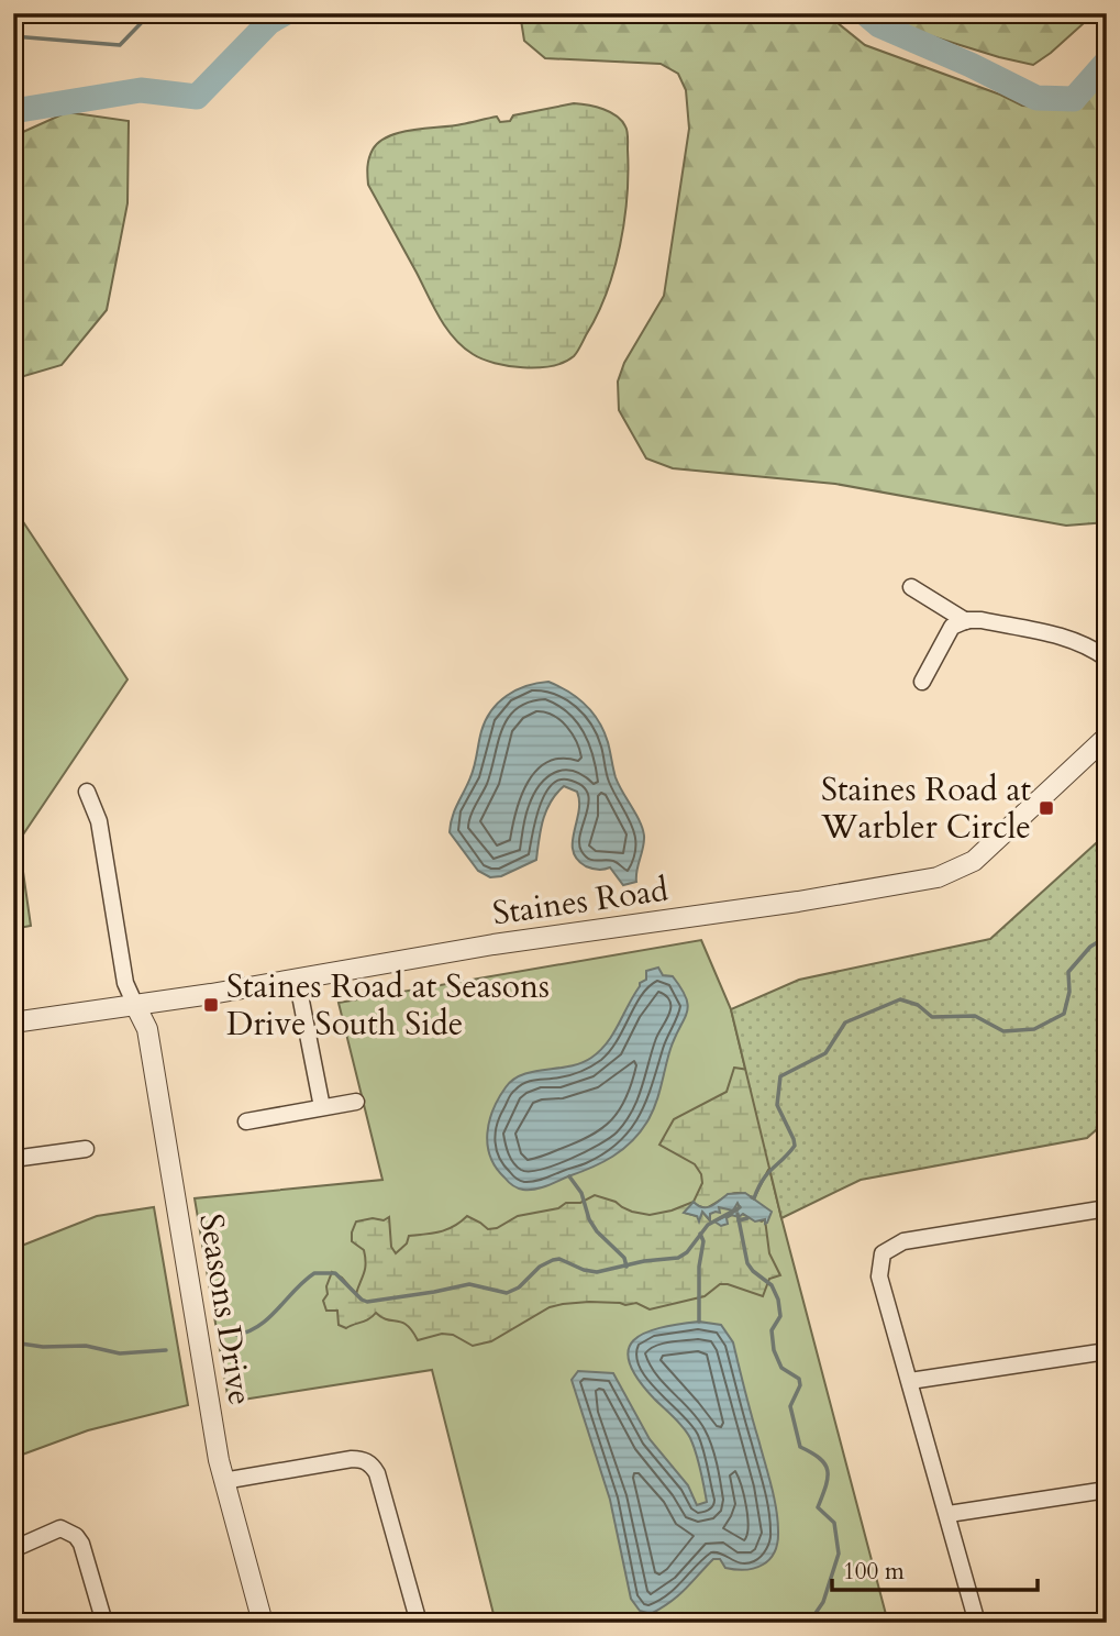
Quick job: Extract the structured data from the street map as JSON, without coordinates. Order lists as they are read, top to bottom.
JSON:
{
  "streets": {
    "street": ["Staines Road", "Seasons Drive"]
  },
  "crossings": [
    ["Staines Road", "Seasons Drive"]
  ],
  "places": {
    "transit": ["Staines Road at Warbler Circle", "Staines Road at Seasons Drive South Side"]
  },
  "scale_bar": "100 m"
}
